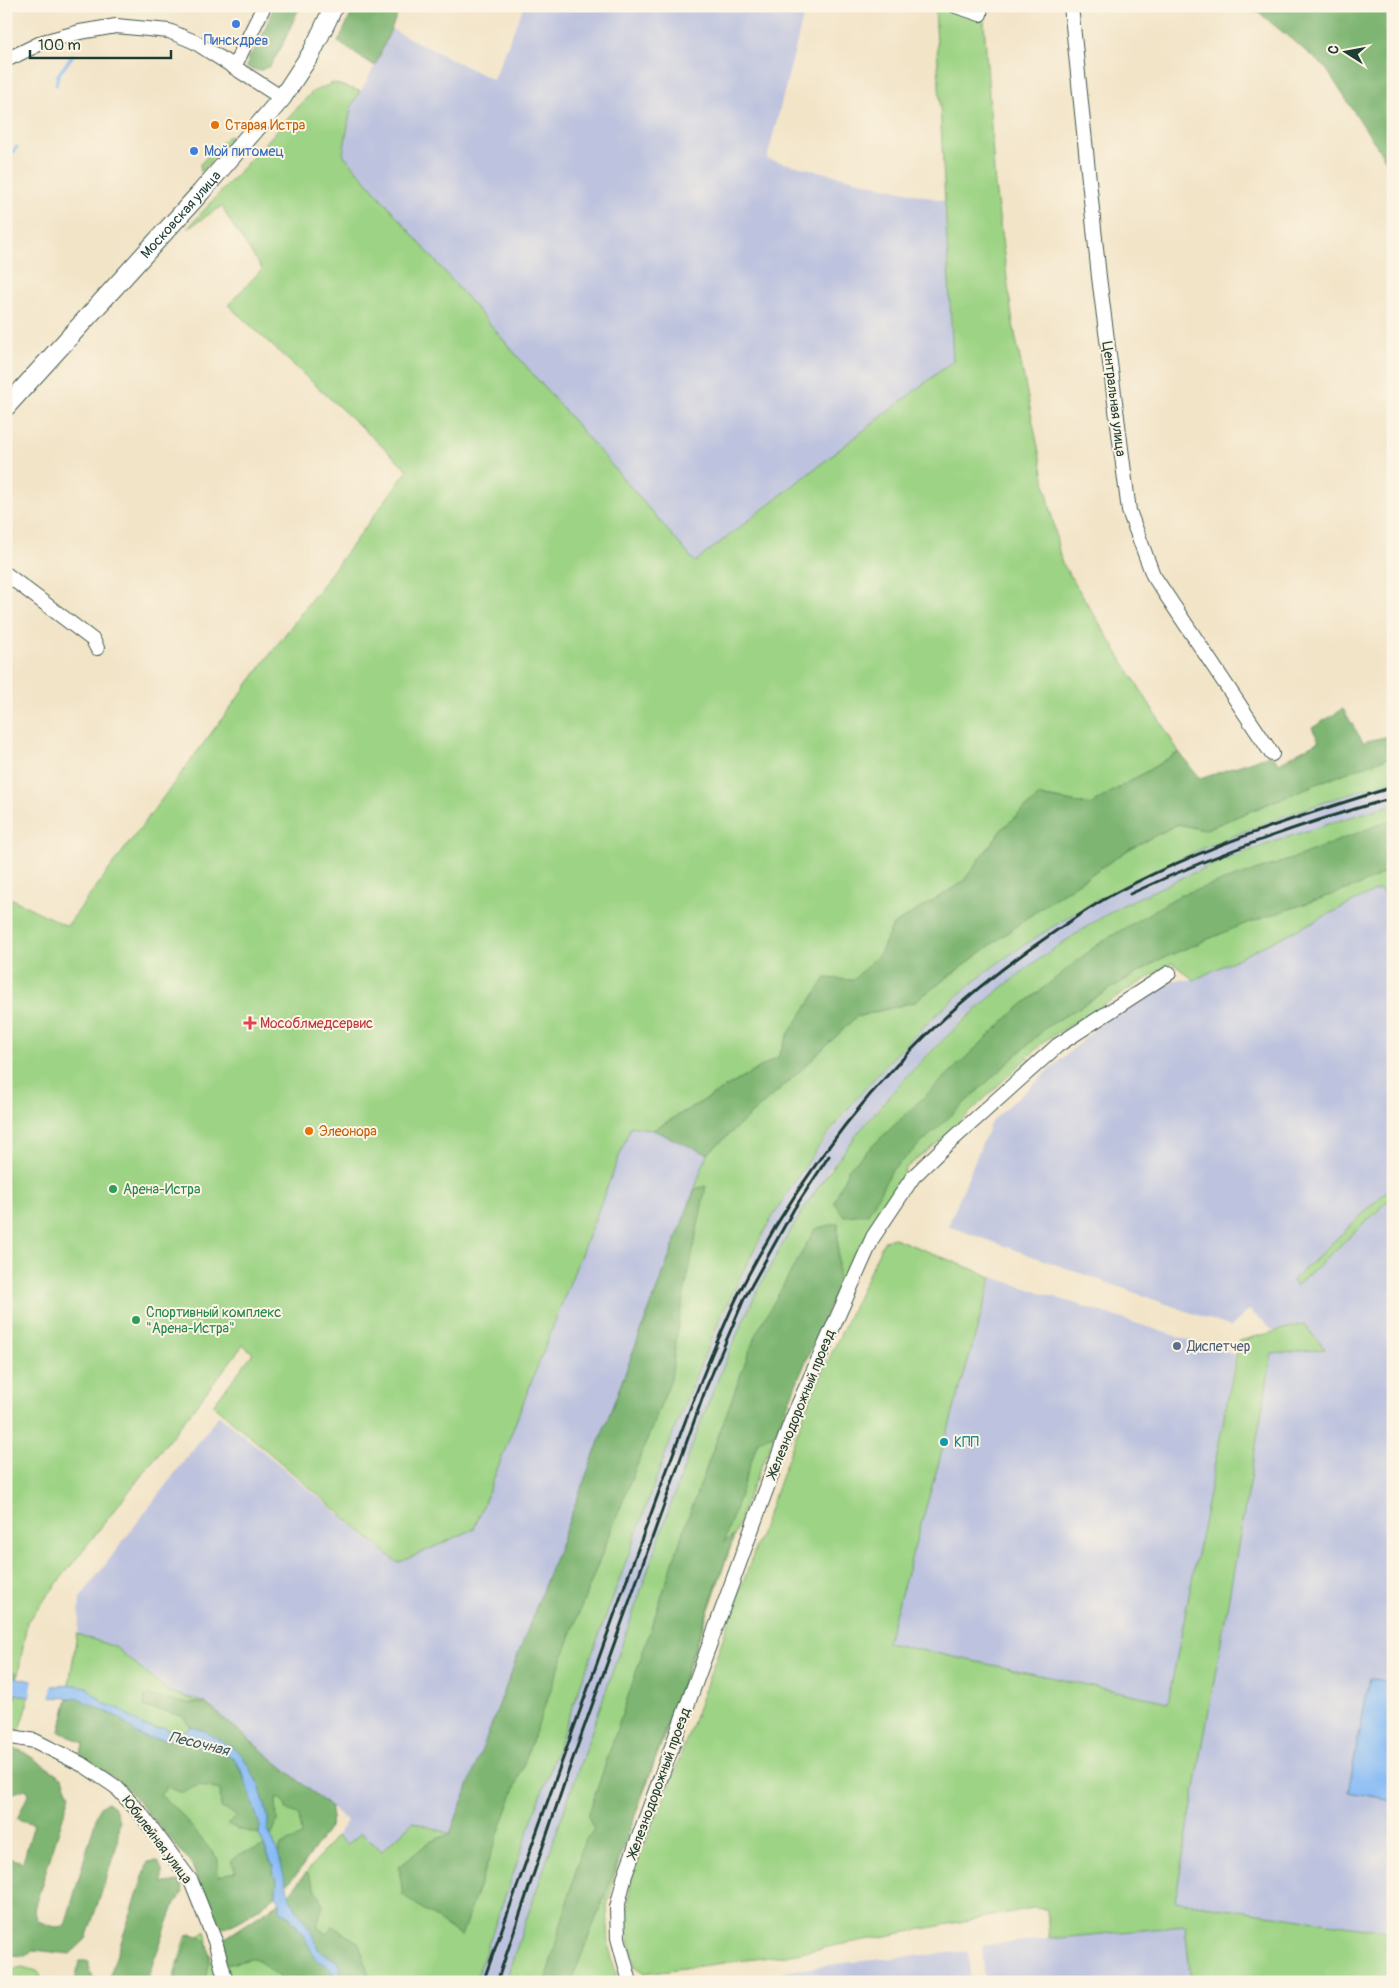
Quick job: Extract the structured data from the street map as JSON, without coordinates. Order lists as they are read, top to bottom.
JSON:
{
  "streets": {
    "main road": ["Московская улица"],
    "street": ["Центральная улица", "Железнодорожный проезд", "Юбилейная улица"]
  },
  "water": ["Песочная"],
  "places": {
    "other": [
      "Пинскдрев",
      "Старая Истра",
      "Мой питомец",
      "Элеонора",
      "Арена-Истра",
      "Спортивный комплекс \"Арена-Истра\"",
      "Диспетчер",
      "КПП"
    ],
    "health": ["Мособлмедсервис"]
  },
  "scale_bar": "100 m",
  "north": "left"
}
